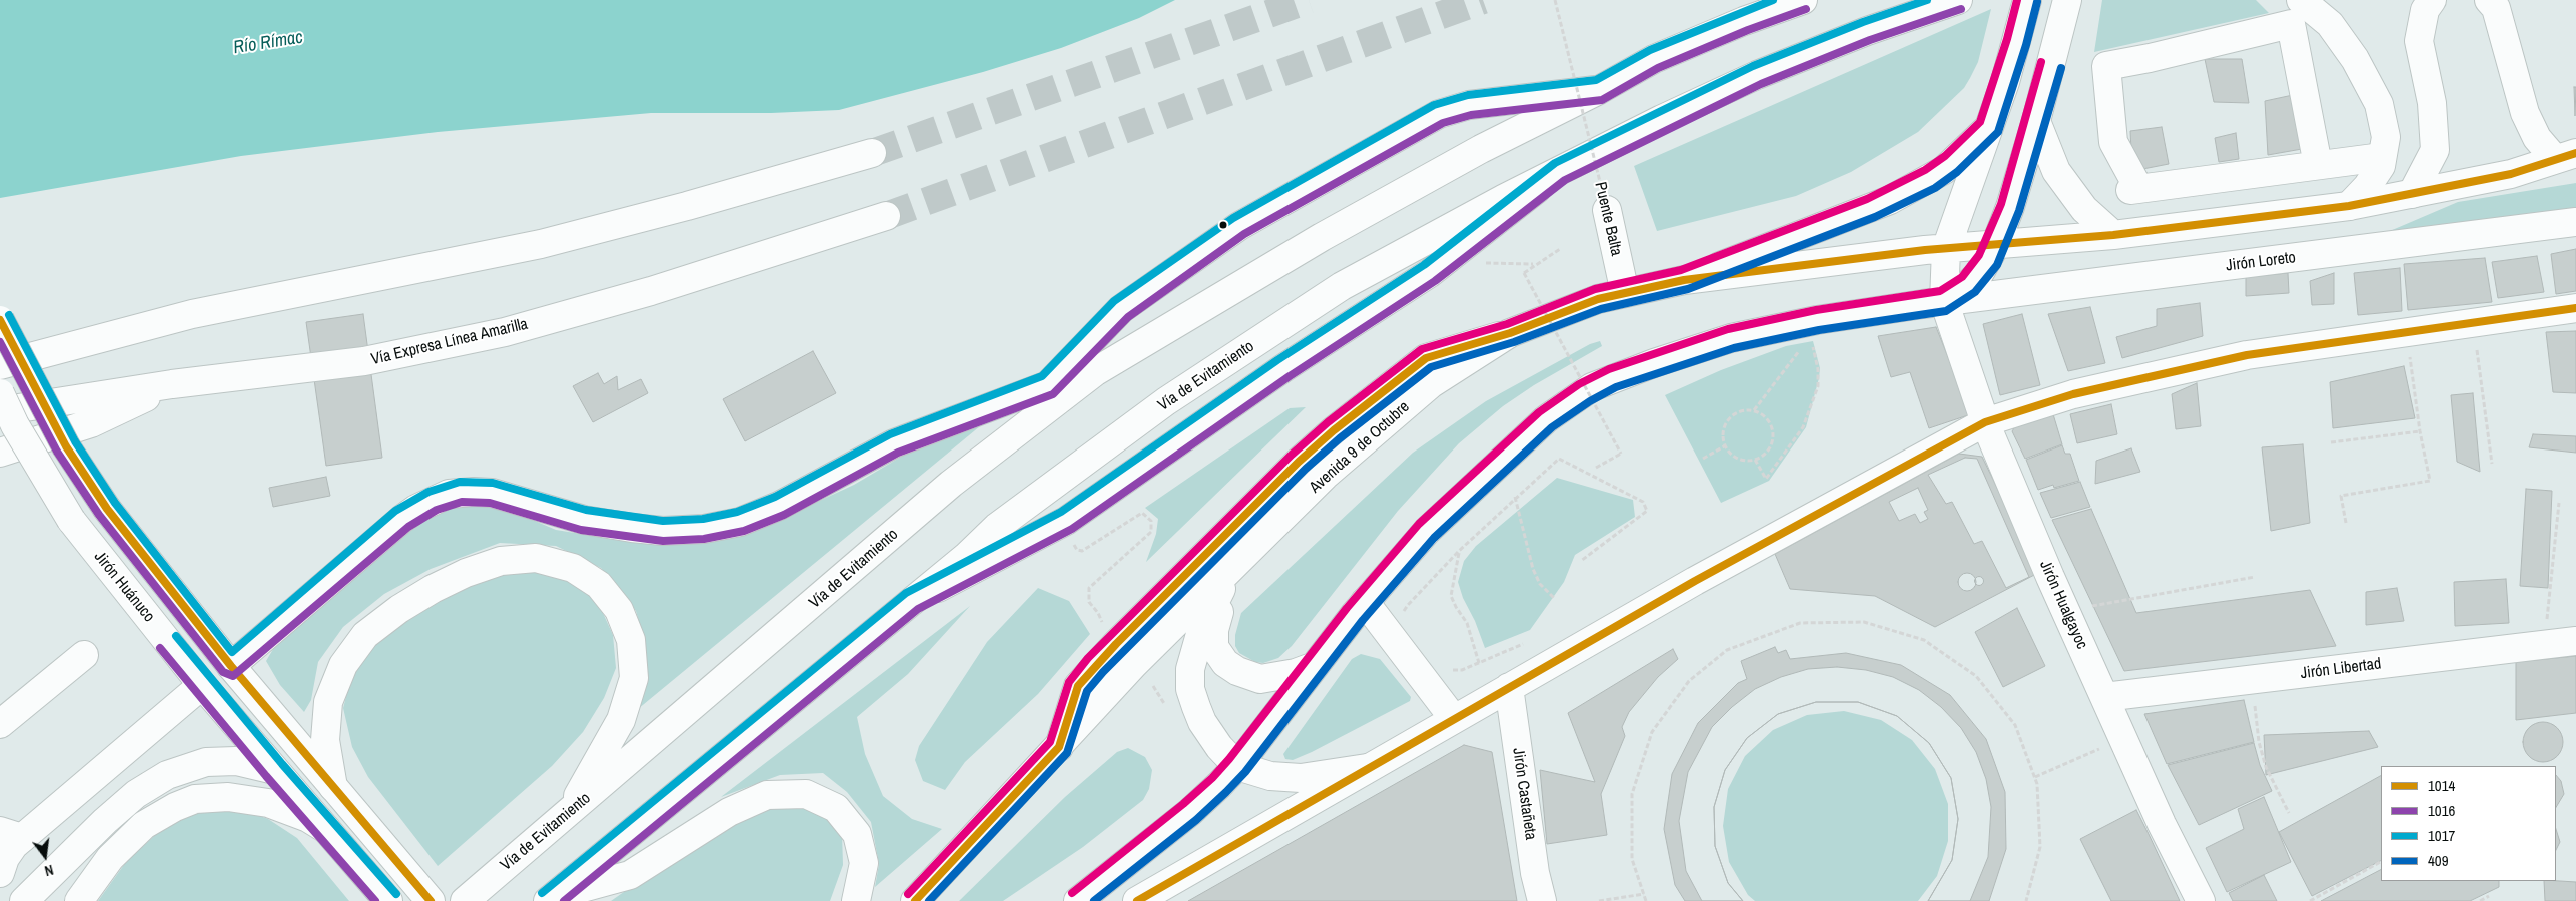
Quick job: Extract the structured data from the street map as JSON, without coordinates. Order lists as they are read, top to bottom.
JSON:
{
  "streets": {
    "main road": [
      "Puente Balta",
      "Jirón Loreto",
      "Vía Expresa Línea Amarilla",
      "Vía de Evitamiento",
      "Avenida 9 de Octubre",
      "Jirón Huánuco",
      "Jirón Hualgayoc",
      "Jirón Libertad",
      "Jirón Castañeta"
    ]
  },
  "crossings": [
    ["Puente Balta", "Avenida 9 de Octubre"],
    ["Jirón Loreto", "Jirón Hualgayoc"],
    ["Jirón Hualgayoc", "Jirón Libertad"]
  ],
  "water": ["Río Rímac"],
  "lines": [
    "transit line 1017",
    "transit line 409",
    "transit line 1016",
    "transit line 1014"
  ],
  "legend": [
    "1014",
    "1016",
    "1017",
    "409"
  ],
  "north": "bottom"
}
